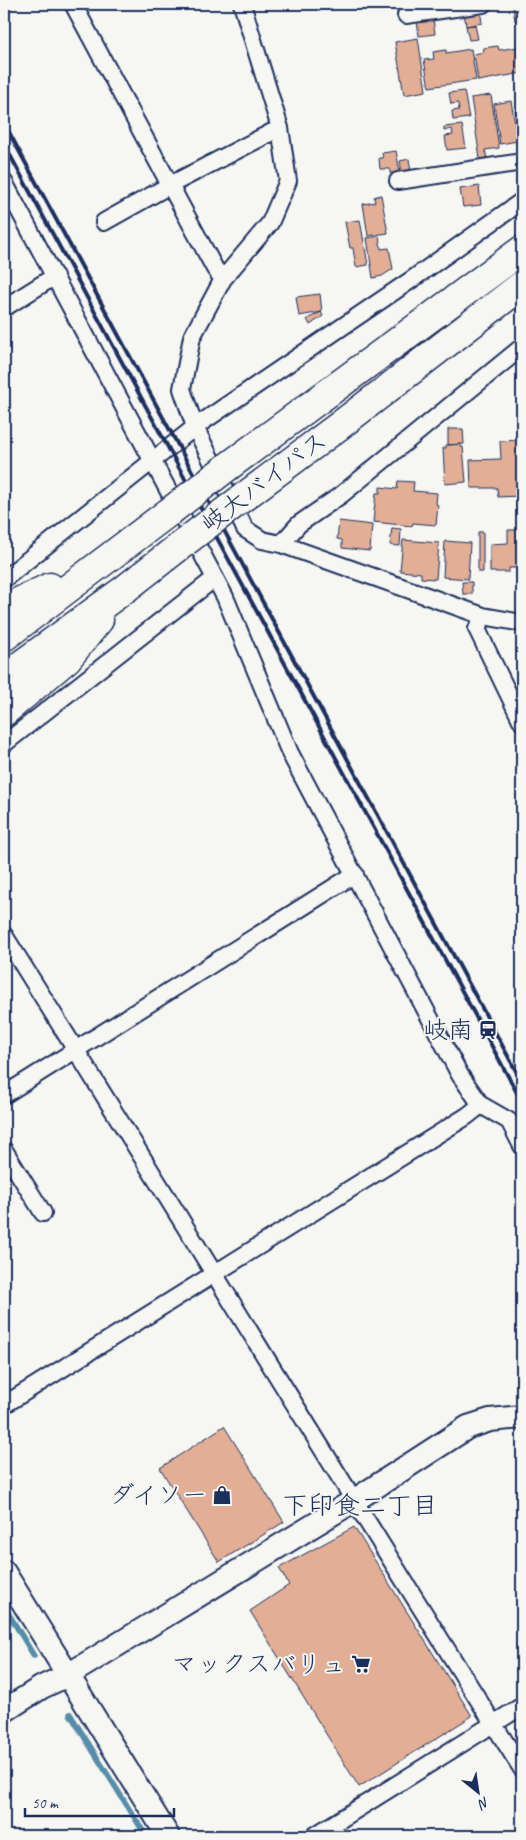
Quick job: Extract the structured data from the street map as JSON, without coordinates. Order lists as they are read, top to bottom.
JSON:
{
  "streets": {
    "highway": ["岐大バイパス"]
  },
  "districts": ["下印食二丁目"],
  "places": {
    "station": ["岐南"],
    "shop": ["ダイソー"],
    "supermarket": ["マックスバリュ"]
  },
  "scale_bar": "50 m",
  "north": "bottom right"
}
